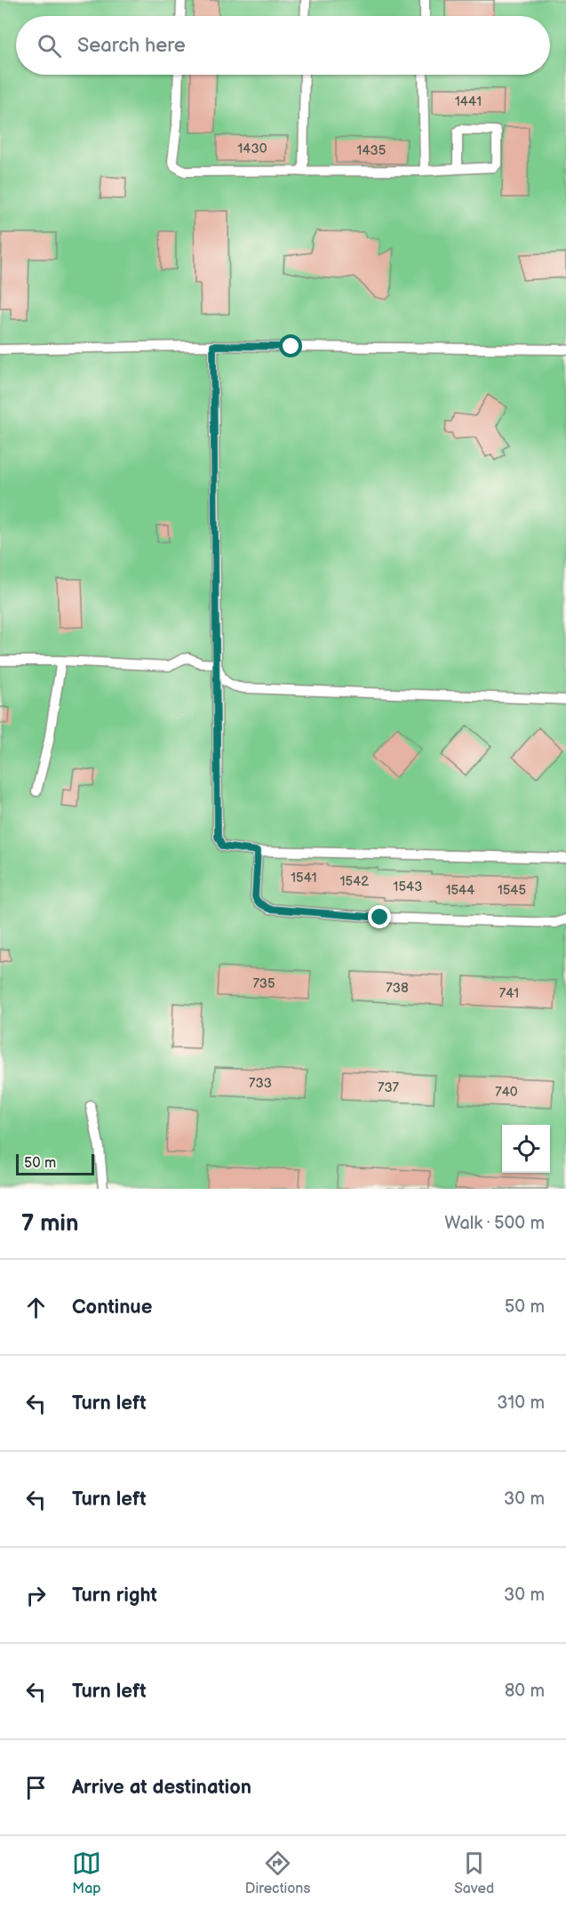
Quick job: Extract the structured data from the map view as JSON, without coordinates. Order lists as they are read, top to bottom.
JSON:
{
  "house_numbers": [
    "1441",
    "1430",
    "1435",
    "1541",
    "1542",
    "1543",
    "1544",
    "1545",
    "735",
    "738",
    "741",
    "733",
    "737",
    "740"
  ],
  "scale_bar": "50 m",
  "page": {
    "search": "Search here",
    "scale": "50 m",
    "heading": ["7 min", "Walk · 500 m"],
    "list": [
      ["Continue", "50 m"],
      ["Turn left", "310 m"],
      ["Turn left", "30 m"],
      ["Turn right", "30 m"],
      ["Turn left", "80 m"],
      "Arrive at destination"
    ],
    "nav": ["Map", "Directions", "Saved"]
  }
}
